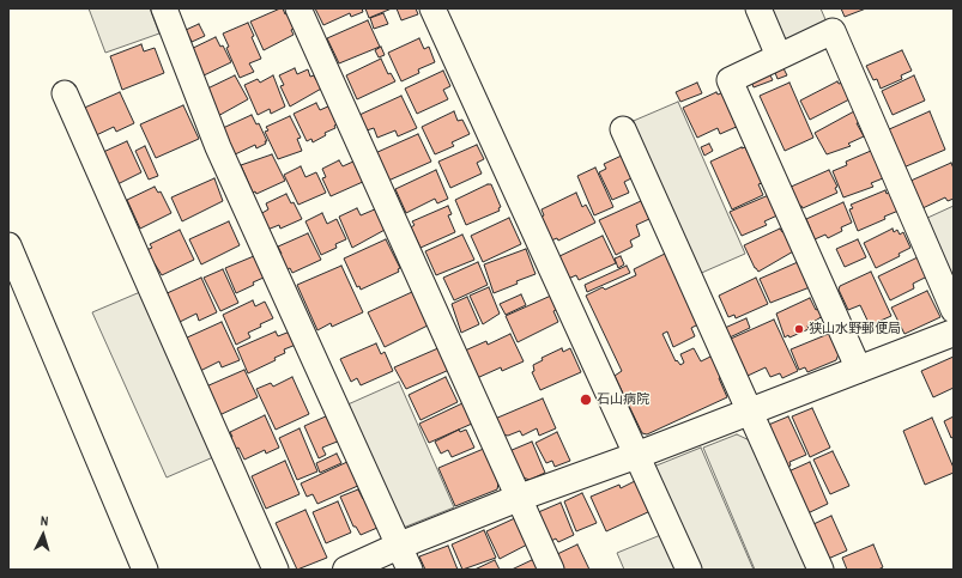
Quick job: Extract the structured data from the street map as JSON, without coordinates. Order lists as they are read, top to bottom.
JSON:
{
  "places": ["狭山水野郵便局", "石山病院"],
  "north": "top"
}
